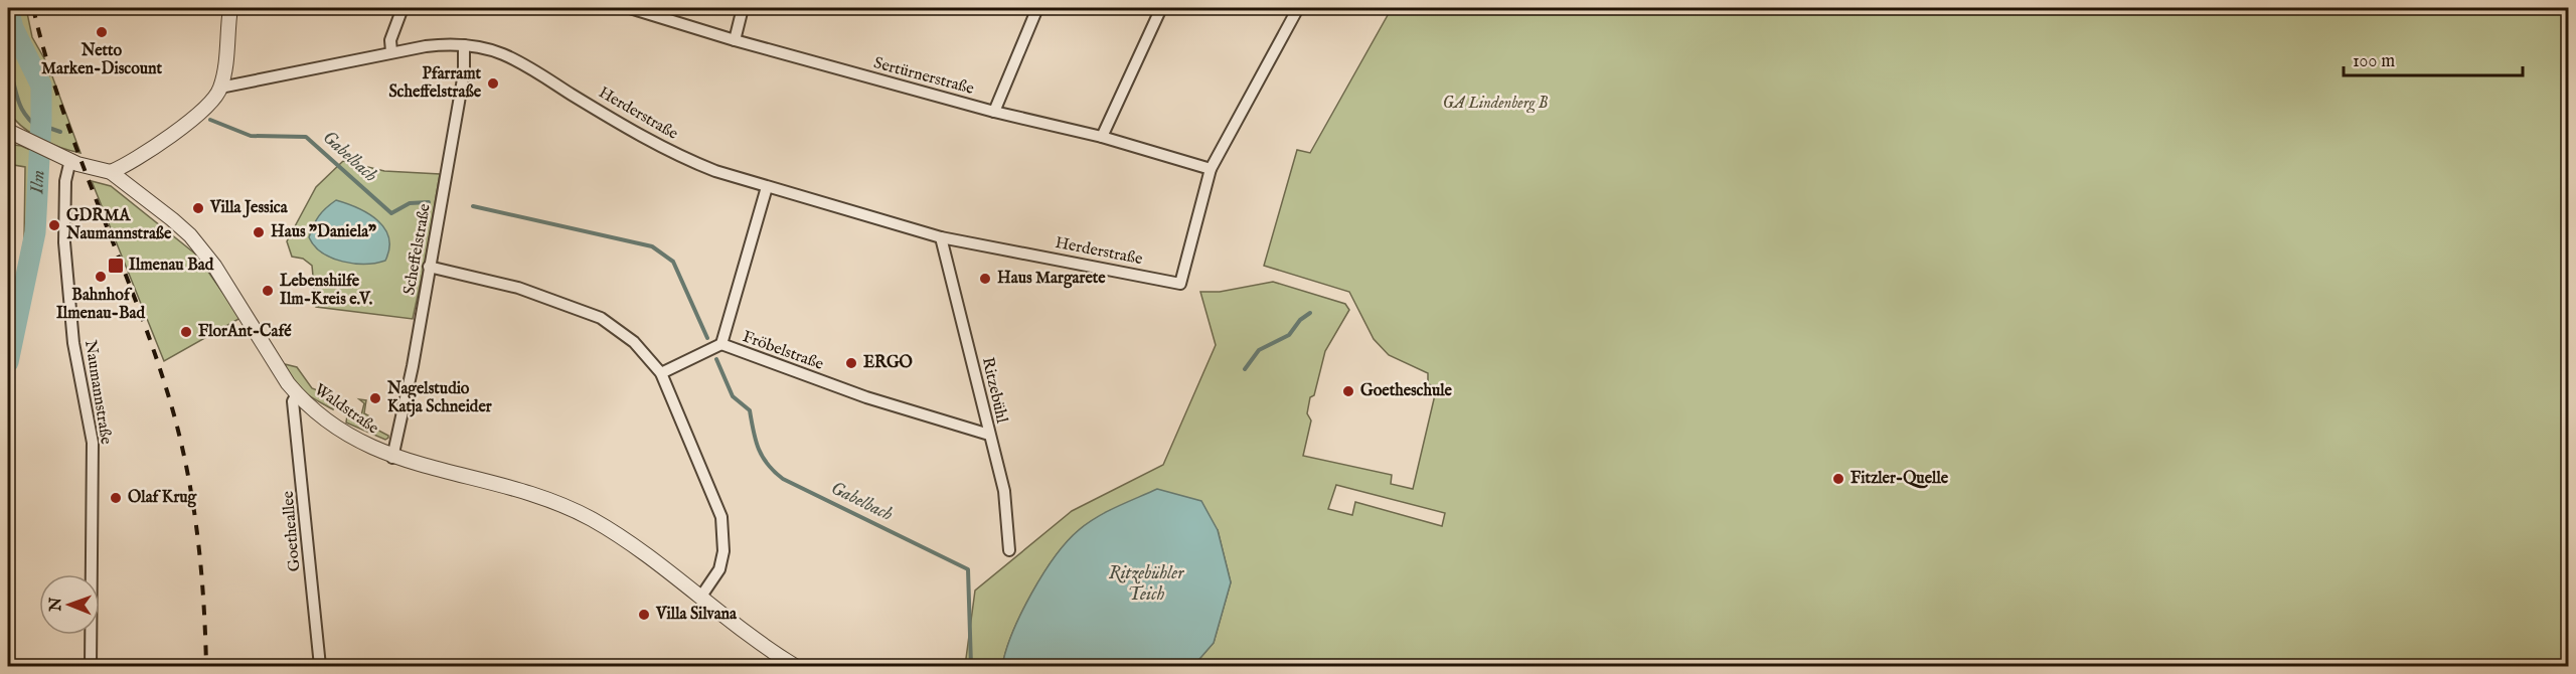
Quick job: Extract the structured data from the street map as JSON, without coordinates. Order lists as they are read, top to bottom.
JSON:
{
  "streets": {
    "street": [
      "Sertürnerstraße",
      "Herderstraße",
      "Scheffelstraße",
      "Fröbelstraße",
      "Ritzebühl",
      "Naumannstraße",
      "Waldstraße",
      "Goetheallee"
    ]
  },
  "crossings": [
    ["Sertürnerstraße", "Herderstraße"],
    ["Herderstraße", "Scheffelstraße"],
    ["Herderstraße", "Fröbelstraße"],
    ["Herderstraße", "Ritzebühl"],
    ["Scheffelstraße", "Waldstraße"],
    ["Fröbelstraße", "Ritzebühl"],
    ["Naumannstraße", "Waldstraße"],
    ["Waldstraße", "Goetheallee"]
  ],
  "water": ["Gabelbach", "Ilm", "Ritzebühler Teich"],
  "parks": ["GA Lindenberg B"],
  "places": {
    "other": [
      "Netto Marken-Discount",
      "Pfarramt Scheffelstraße",
      "Villa Jessica",
      "GDRMA Naumannstraße",
      "Haus \"Daniela\"",
      "Bahnhof Ilmenau-Bad",
      "Haus Margarete",
      "Lebenshilfe Ilm-Kreis e.V.",
      "FlorAnt-Café",
      "ERGO",
      "Goetheschule",
      "Nagelstudio Katja Schneider",
      "Fitzler-Quelle",
      "Olaf Krug",
      "Villa Silvana"
    ],
    "transit": ["Ilmenau Bad"]
  },
  "scale_bar": "100 m",
  "north": "left"
}
